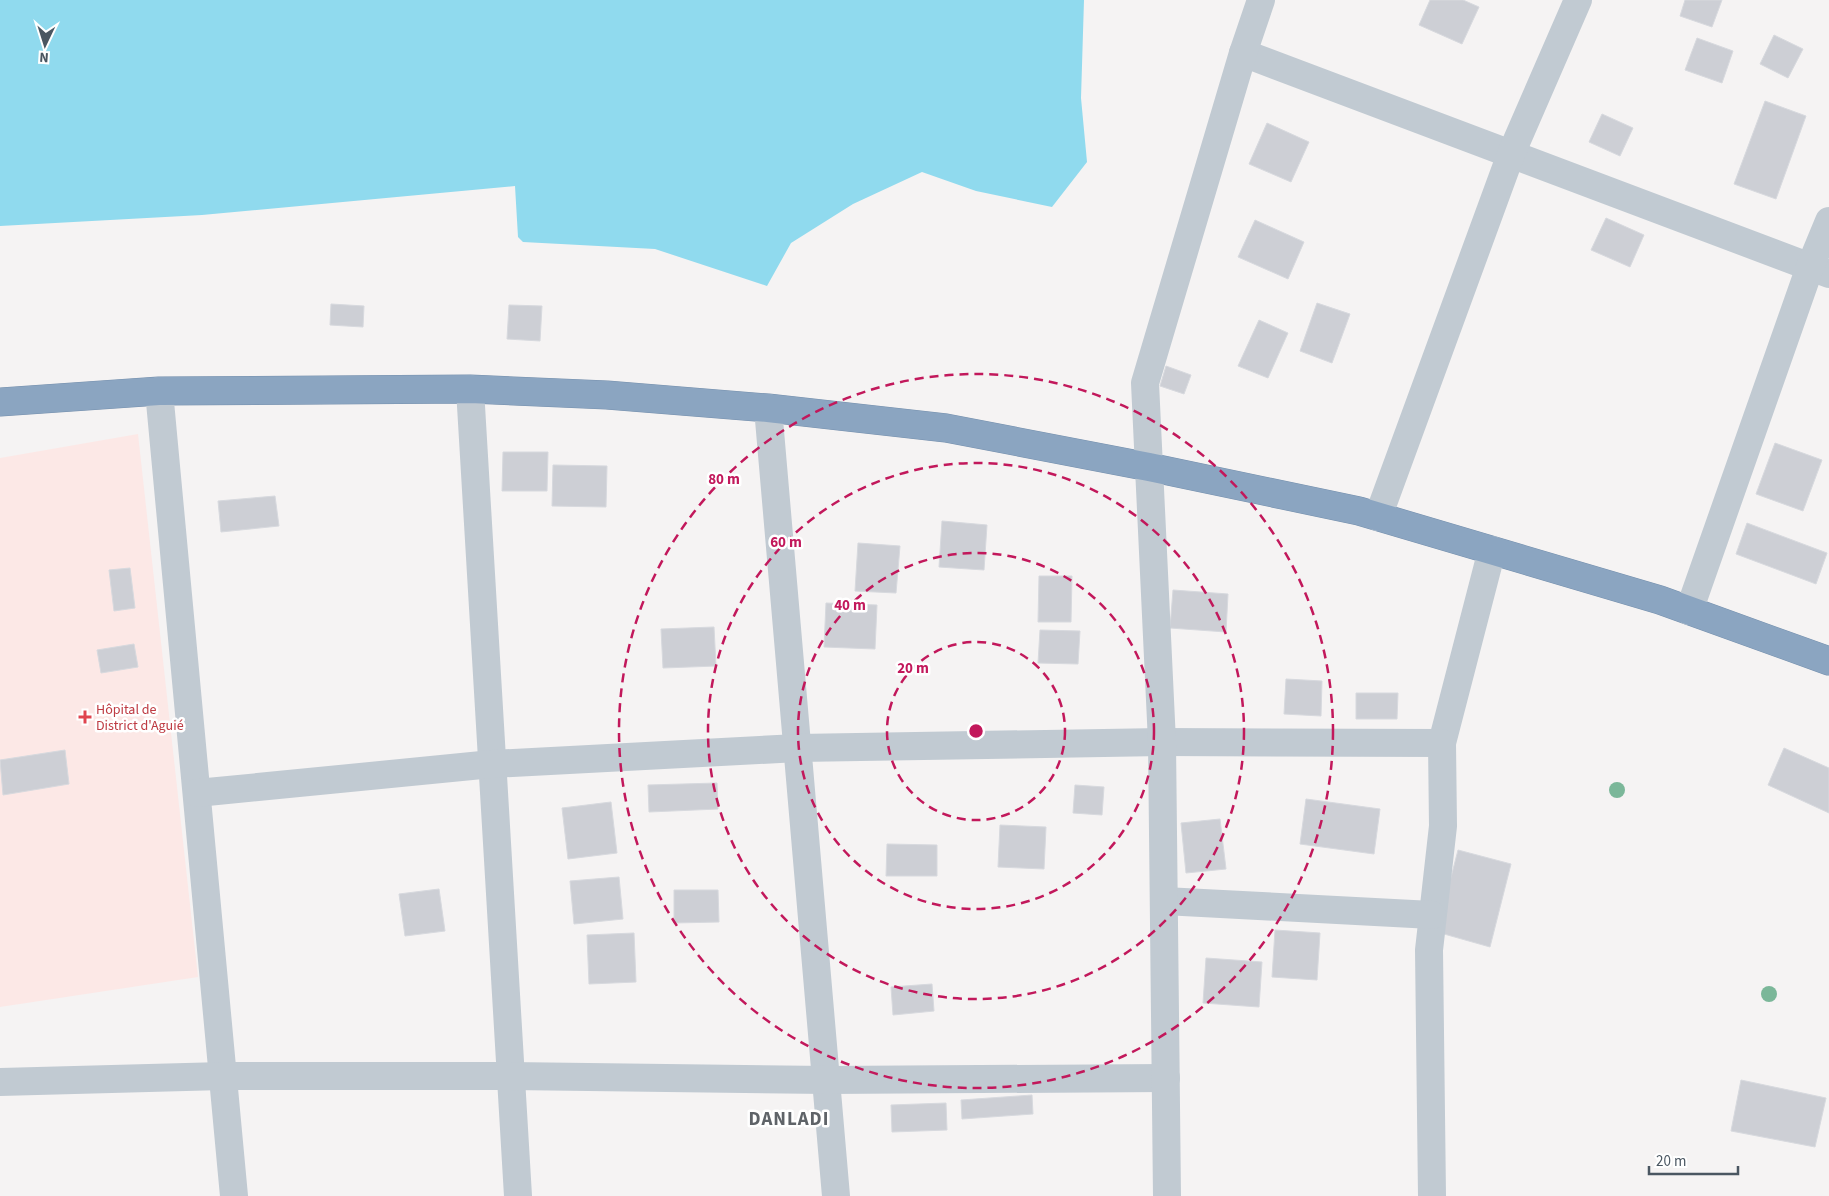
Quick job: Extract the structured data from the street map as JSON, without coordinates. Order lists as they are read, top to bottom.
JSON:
{
  "districts": ["DANLADI"],
  "places": {
    "health": ["Hôpital de District d'Aguié"]
  },
  "scale_bar": "20 m",
  "north": "bottom",
  "rings": [
    "80 m",
    "60 m",
    "40 m",
    "20 m"
  ]
}
